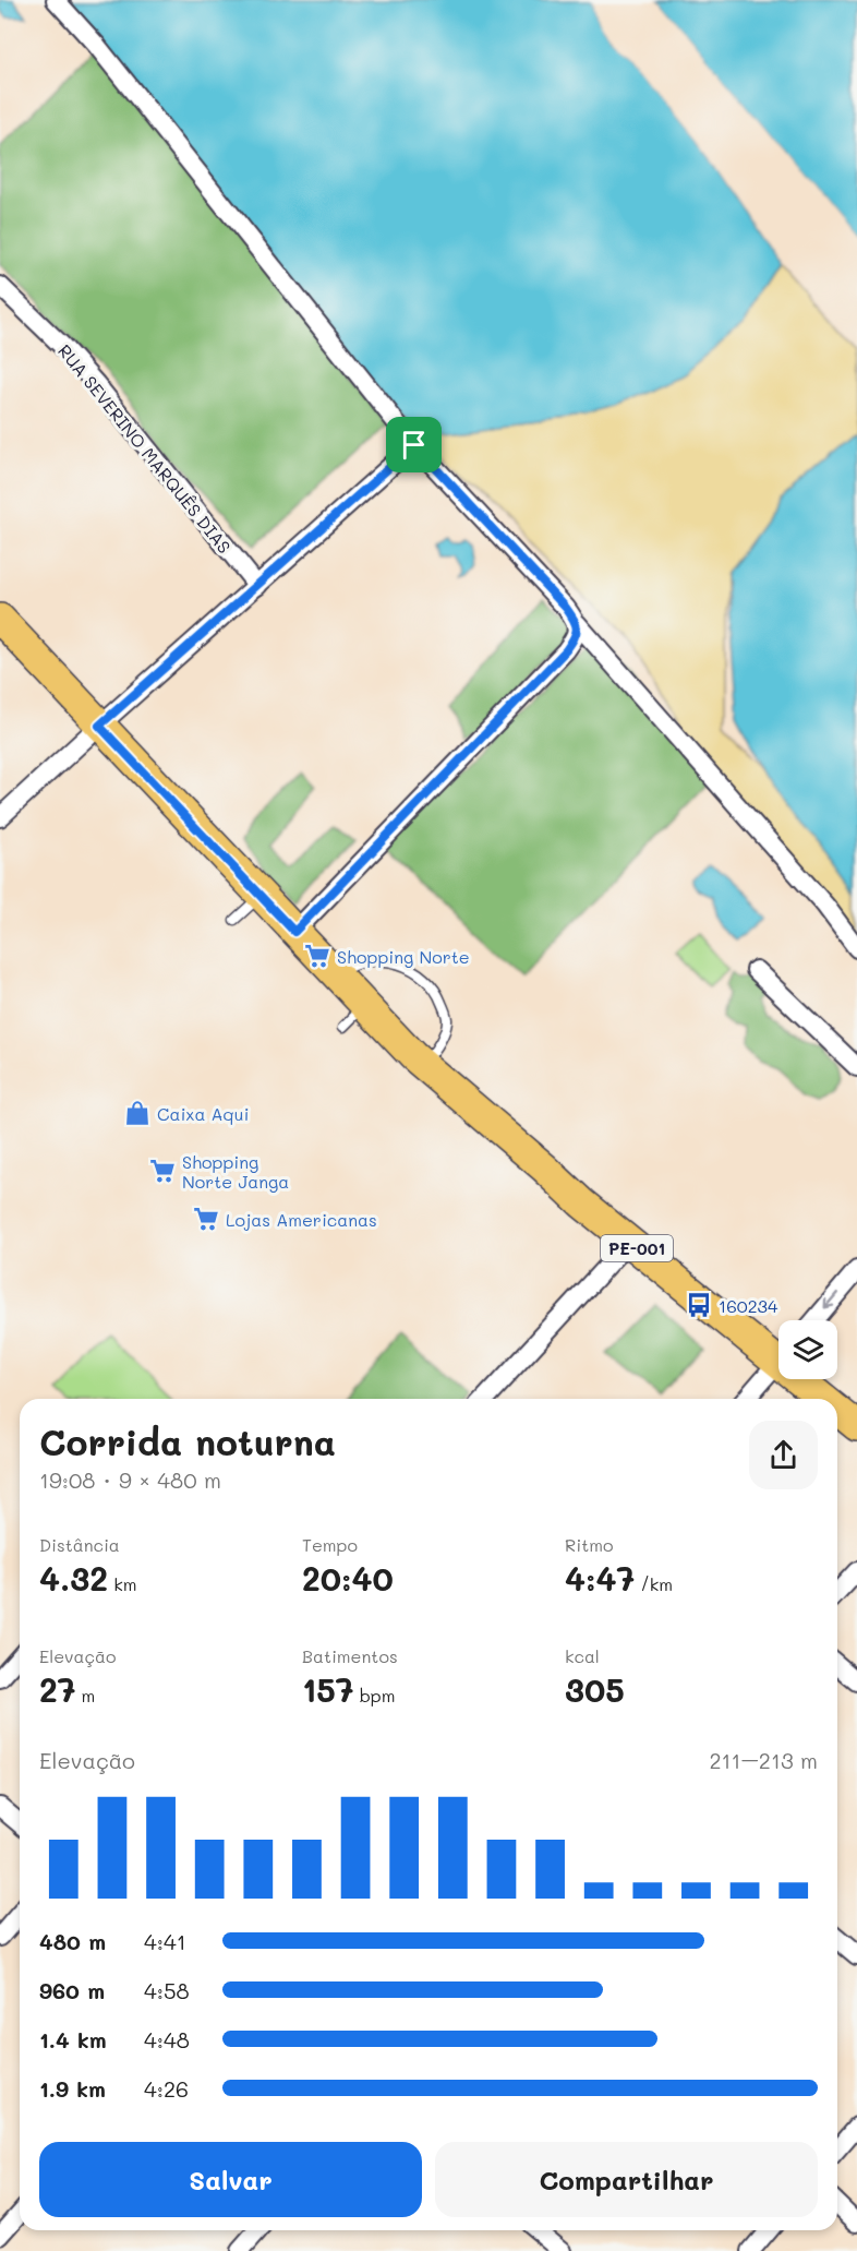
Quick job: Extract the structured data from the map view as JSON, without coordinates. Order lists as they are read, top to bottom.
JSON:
{
  "streets": {
    "main road": ["PE-001"],
    "street": ["RUA SEVERINO MARQUÊS DIAS"]
  },
  "places": {
    "supermarket": ["Shopping Norte", "Shopping Norte Janga", "Lojas Americanas"],
    "shop": ["Caixa Aqui"],
    "bus stop": ["160234"]
  },
  "page": {
    "heading": ["Corrida noturna", "19:08 · 9 × 480 m"],
    "stats": [
      ["Distância", "4.32 km"],
      ["Tempo", "20:40"],
      ["Ritmo", "4:47 /km"],
      ["Elevação", "27 m"],
      ["Batimentos", "157 bpm"],
      ["kcal", "305"]
    ],
    "chart": ["Elevação", "211–213 m"],
    "list": [
      {
        "name": "480 m",
        "note": "4:41"
      },
      {
        "name": "960 m",
        "note": "4:58"
      },
      {
        "name": "1.4 km",
        "note": "4:48"
      },
      {
        "name": "1.9 km",
        "note": "4:26"
      }
    ],
    "buttons": ["Salvar", "Compartilhar"]
  }
}
